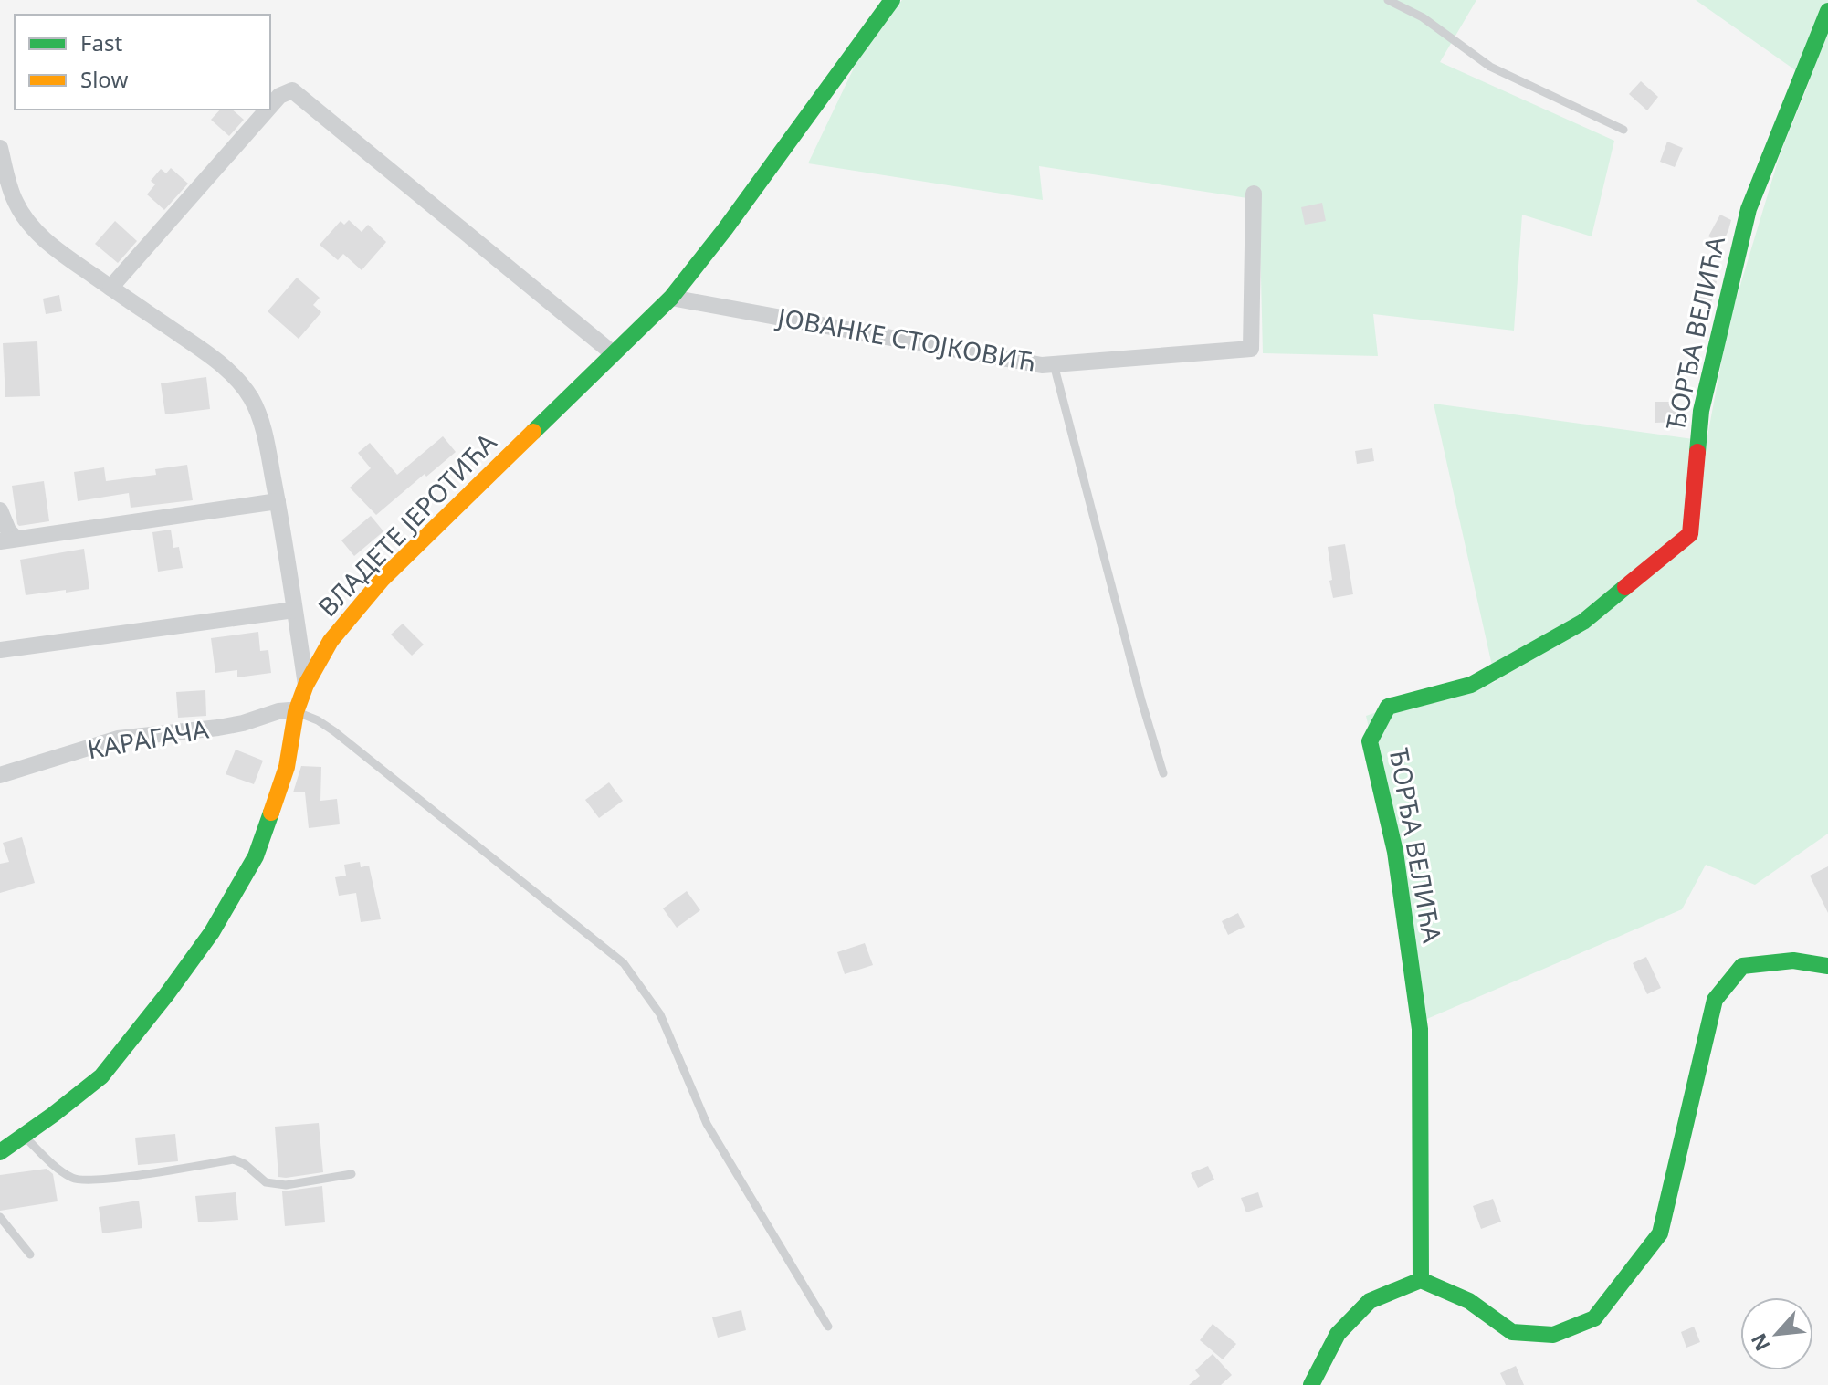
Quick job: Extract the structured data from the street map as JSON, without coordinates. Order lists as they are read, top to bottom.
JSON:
{
  "streets": {
    "street": [
      "ЂОРЂА ВЕЛИЋА",
      "ЈОВАНКЕ СТОЈКОВИЋ",
      "ВЛАДЕТЕ ЈЕРОТИЋА",
      "КАРАГАЧА"
    ]
  },
  "crossings": [
    ["ЈОВАНКЕ СТОЈКОВИЋ", "ВЛАДЕТЕ ЈЕРОТИЋА"],
    ["ВЛАДЕТЕ ЈЕРОТИЋА", "КАРАГАЧА"]
  ],
  "legend": ["Fast", "Slow"],
  "north": "bottom left"
}
